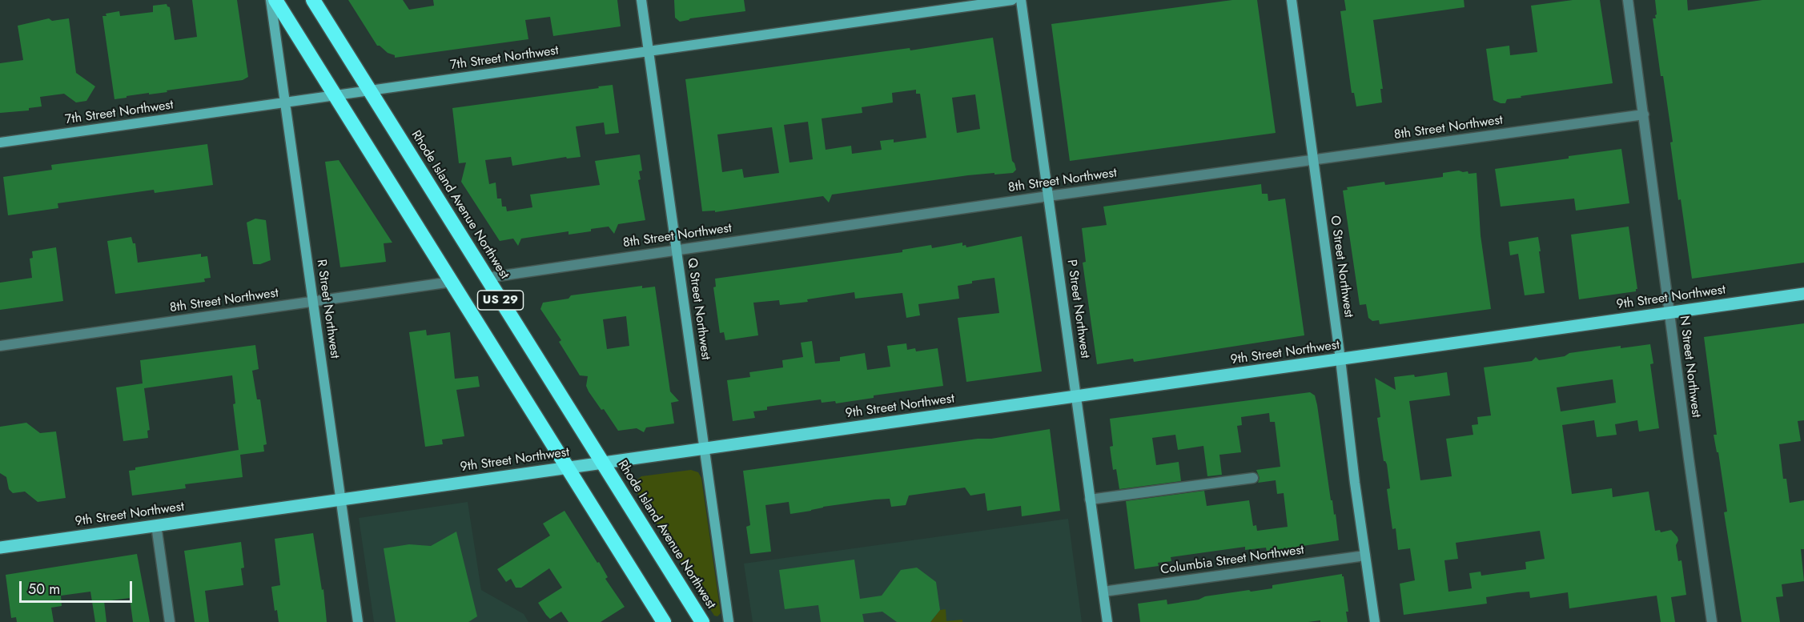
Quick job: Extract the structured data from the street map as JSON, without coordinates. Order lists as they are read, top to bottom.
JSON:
{
  "streets": {
    "highway": ["Rhode Island Avenue Northwest", "US 29"],
    "main road": ["9th Street Northwest"],
    "street": [
      "7th Street Northwest",
      "8th Street Northwest",
      "O Street Northwest",
      "R Street Northwest",
      "Q Street Northwest",
      "P Street Northwest",
      "N Street Northwest",
      "Columbia Street Northwest"
    ]
  },
  "crossings": [
    ["7th Street Northwest", "Rhode Island Avenue Northwest"],
    ["7th Street Northwest", "US 29"],
    ["7th Street Northwest", "R Street Northwest"],
    ["7th Street Northwest", "Q Street Northwest"],
    ["8th Street Northwest", "Rhode Island Avenue Northwest"],
    ["8th Street Northwest", "O Street Northwest"],
    ["8th Street Northwest", "US 29"],
    ["8th Street Northwest", "R Street Northwest"],
    ["8th Street Northwest", "Q Street Northwest"],
    ["8th Street Northwest", "P Street Northwest"],
    ["8th Street Northwest", "N Street Northwest"],
    ["Rhode Island Avenue Northwest", "9th Street Northwest"],
    ["O Street Northwest", "9th Street Northwest"],
    ["O Street Northwest", "Columbia Street Northwest"],
    ["9th Street Northwest", "US 29"],
    ["9th Street Northwest", "R Street Northwest"],
    ["9th Street Northwest", "Q Street Northwest"],
    ["9th Street Northwest", "P Street Northwest"],
    ["9th Street Northwest", "N Street Northwest"],
    ["P Street Northwest", "Columbia Street Northwest"]
  ],
  "scale_bar": "50 m"
}
